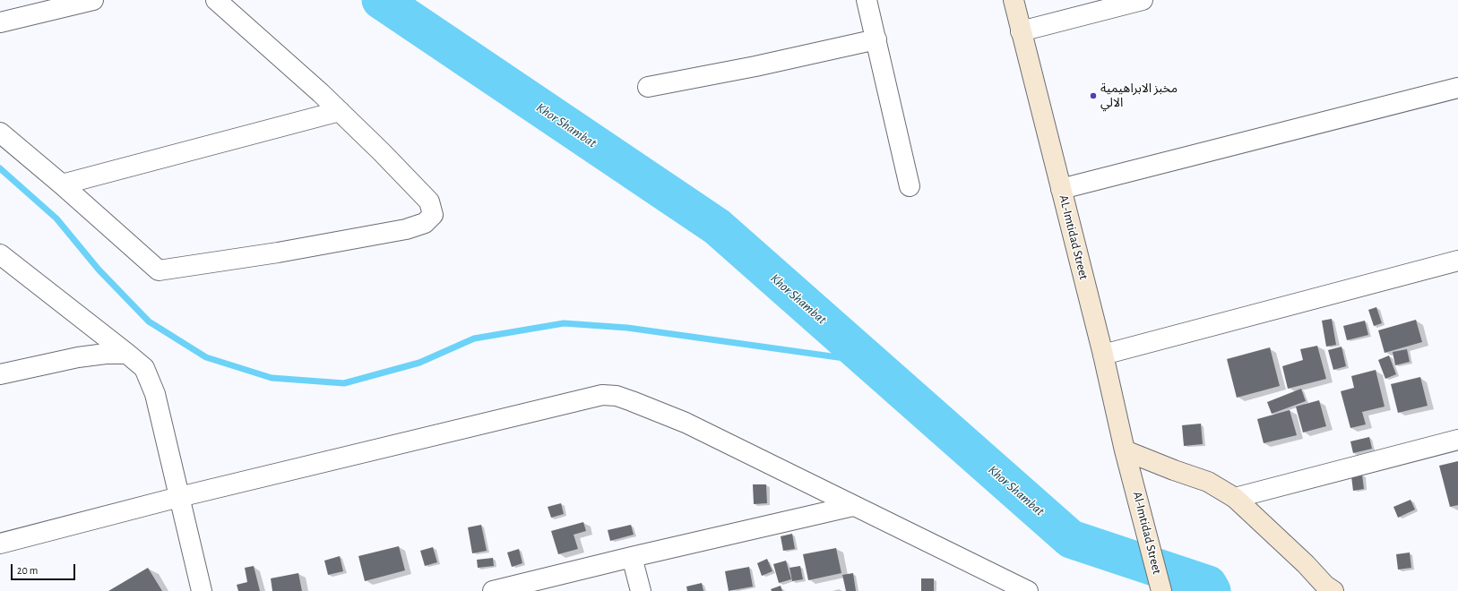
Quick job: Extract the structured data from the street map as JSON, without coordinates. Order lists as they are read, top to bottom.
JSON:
{
  "streets": {
    "street": ["AL-Imtidad Street", "Al-Imtidad Street"]
  },
  "crossings": [
    ["AL-Imtidad Street", "Al-Imtidad Street"]
  ],
  "water": ["Khor Shambat"],
  "places": ["مخبز الابراهيمية الالي"],
  "scale_bar": "20 m"
}
